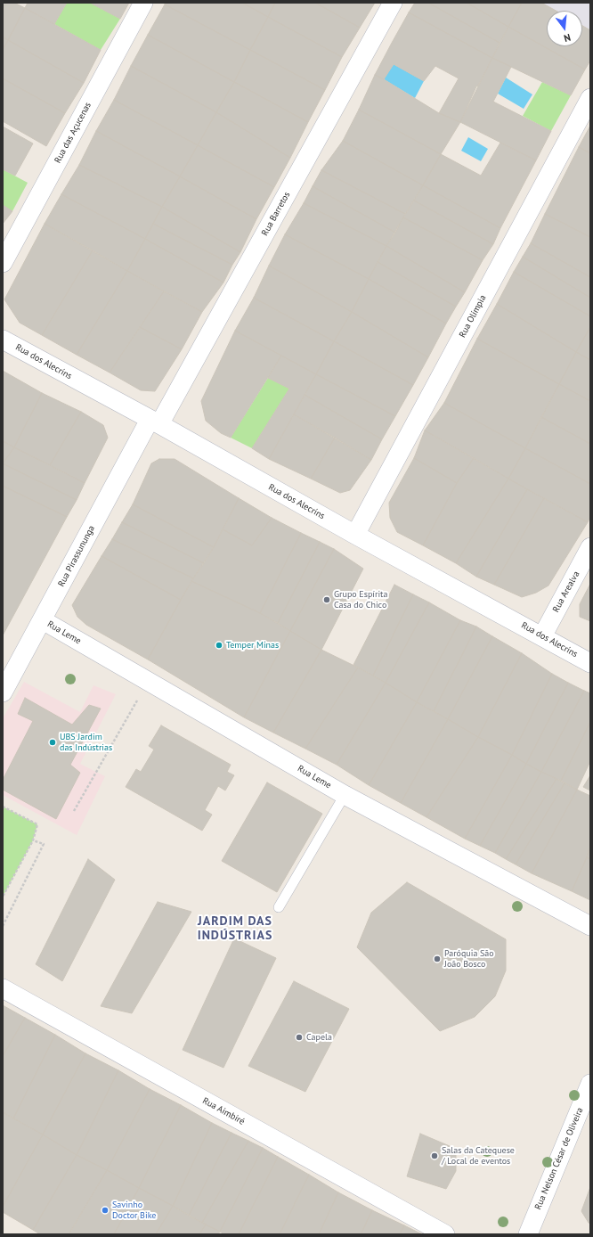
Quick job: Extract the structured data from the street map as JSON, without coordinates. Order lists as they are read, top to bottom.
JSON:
{
  "streets": {
    "street": [
      "Rua das Açucenas",
      "Rua Barretos",
      "Rua Olímpia",
      "Rua dos Alecrins",
      "Rua Pirassununga",
      "Rua Arealva",
      "Rua Leme",
      "Rua Aimbiré",
      "Rua Nelson César de Oliveira"
    ]
  },
  "crossings": [
    ["Rua Barretos", "Rua dos Alecrins"],
    ["Rua Barretos", "Rua Pirassununga"],
    ["Rua Olímpia", "Rua dos Alecrins"],
    ["Rua dos Alecrins", "Rua Pirassununga"],
    ["Rua dos Alecrins", "Rua Arealva"],
    ["Rua Pirassununga", "Rua Leme"]
  ],
  "districts": ["JARDIM DAS INDÚSTRIAS"],
  "places": [
    "Grupo Espírita Casa do Chico",
    "Temper Minas",
    "UBS Jardim das Indústrias",
    "Paróquia São João Bosco",
    "Capela",
    "Salas da Catequese / Local de eventos",
    "Savinho Doctor Bike"
  ],
  "north": "bottom"
}
